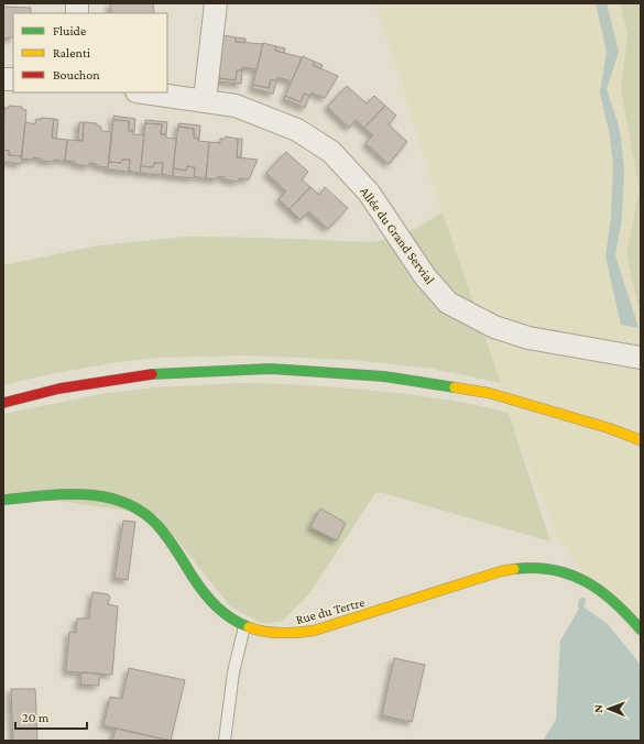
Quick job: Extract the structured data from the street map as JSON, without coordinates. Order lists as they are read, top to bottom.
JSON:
{
  "streets": {
    "street": ["Allée du Grand Servial", "Rue du Tertre"]
  },
  "legend": ["Fluide", "Ralenti", "Bouchon"],
  "scale_bar": "20 m",
  "north": "left"
}
